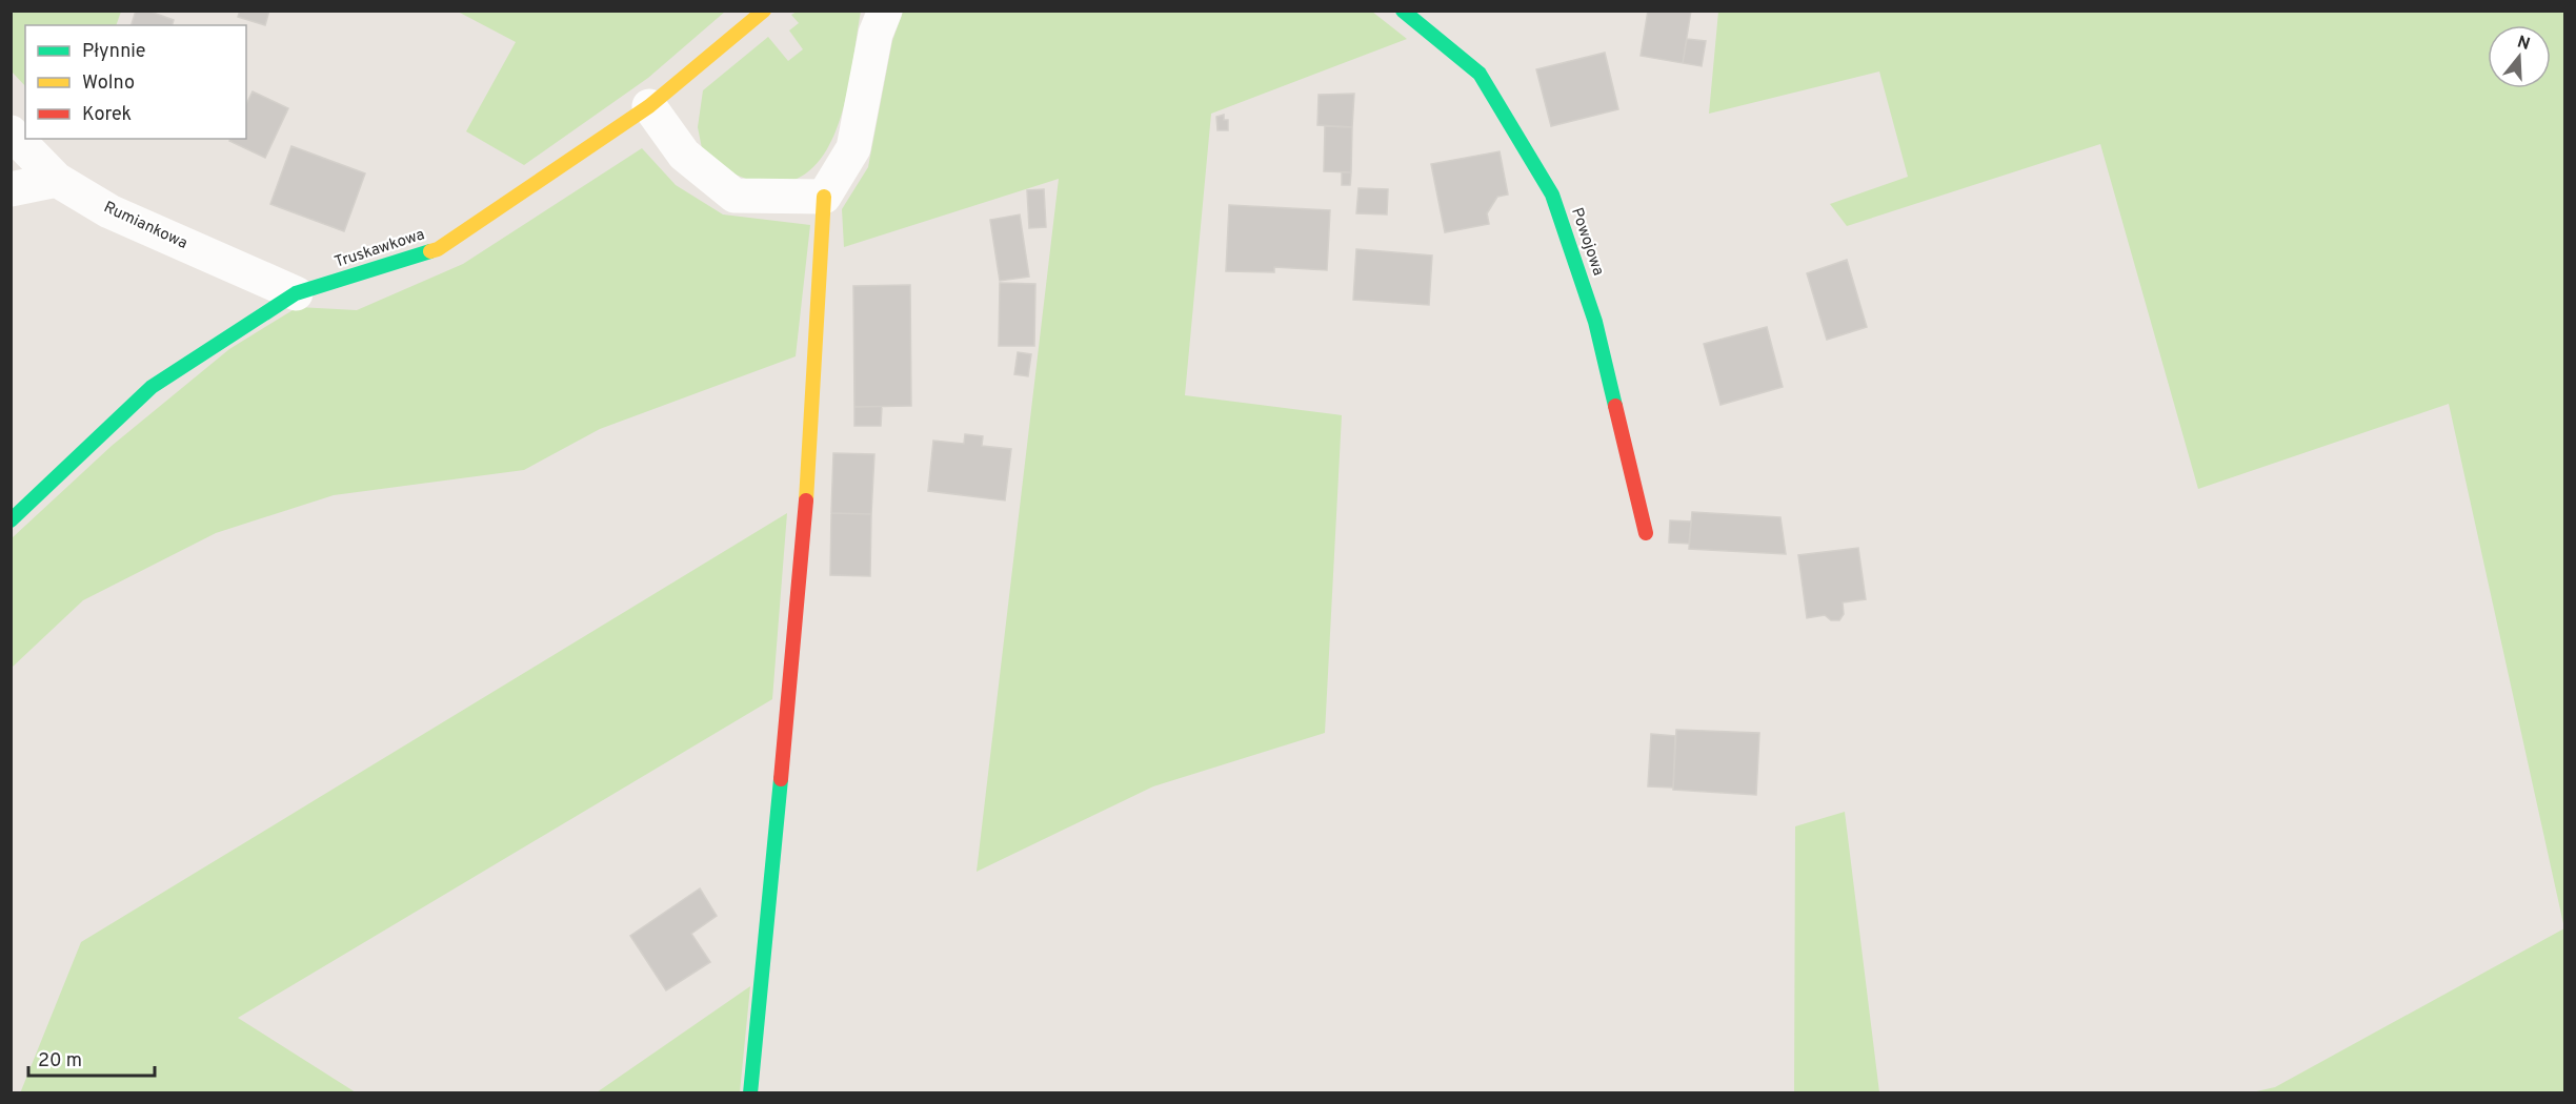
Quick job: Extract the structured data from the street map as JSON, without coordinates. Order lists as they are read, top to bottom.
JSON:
{
  "streets": {
    "street": ["Rumiankowa", "Powojowa", "Truskawkowa"]
  },
  "crossings": [
    ["Rumiankowa", "Truskawkowa"]
  ],
  "legend": ["Płynnie", "Wolno", "Korek"],
  "scale_bar": "20 m",
  "north": "top"
}
